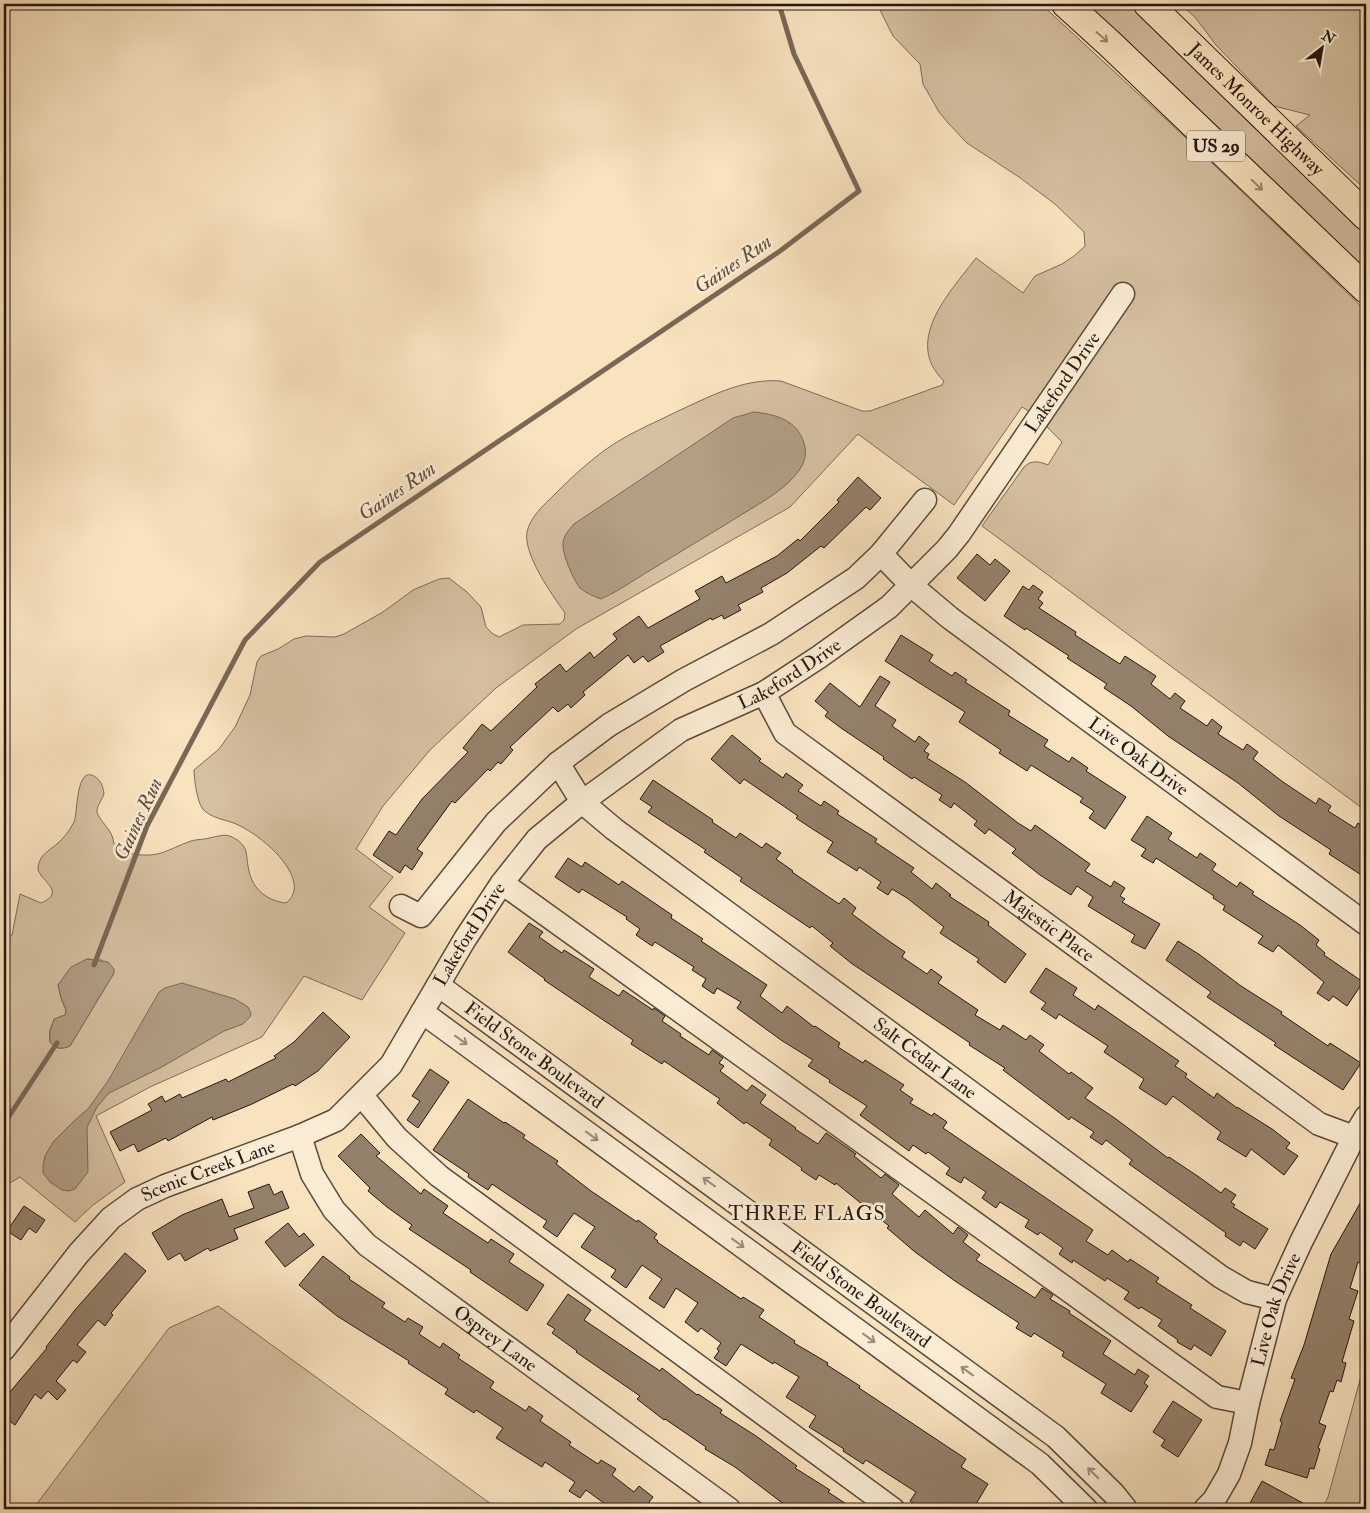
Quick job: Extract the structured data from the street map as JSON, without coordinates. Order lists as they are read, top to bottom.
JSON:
{
  "streets": {
    "highway": ["James Monroe Highway", "US 29"],
    "street": [
      "Lakeford Drive",
      "Live Oak Drive",
      "Majestic Place",
      "Field Stone Boulevard",
      "Salt Cedar Lane",
      "Scenic Creek Lane",
      "Osprey Lane"
    ]
  },
  "crossings": [
    ["Lakeford Drive", "Live Oak Drive"],
    ["Lakeford Drive", "Majestic Place"],
    ["Lakeford Drive", "Field Stone Boulevard"],
    ["Lakeford Drive", "Salt Cedar Lane"],
    ["Lakeford Drive", "Scenic Creek Lane"],
    ["Live Oak Drive", "Majestic Place"],
    ["Live Oak Drive", "Salt Cedar Lane"],
    ["Field Stone Boulevard", "Scenic Creek Lane"],
    ["Scenic Creek Lane", "Osprey Lane"]
  ],
  "districts": ["THREE FLAGS"],
  "water": ["Gaines Run"],
  "north": "top right"
}
